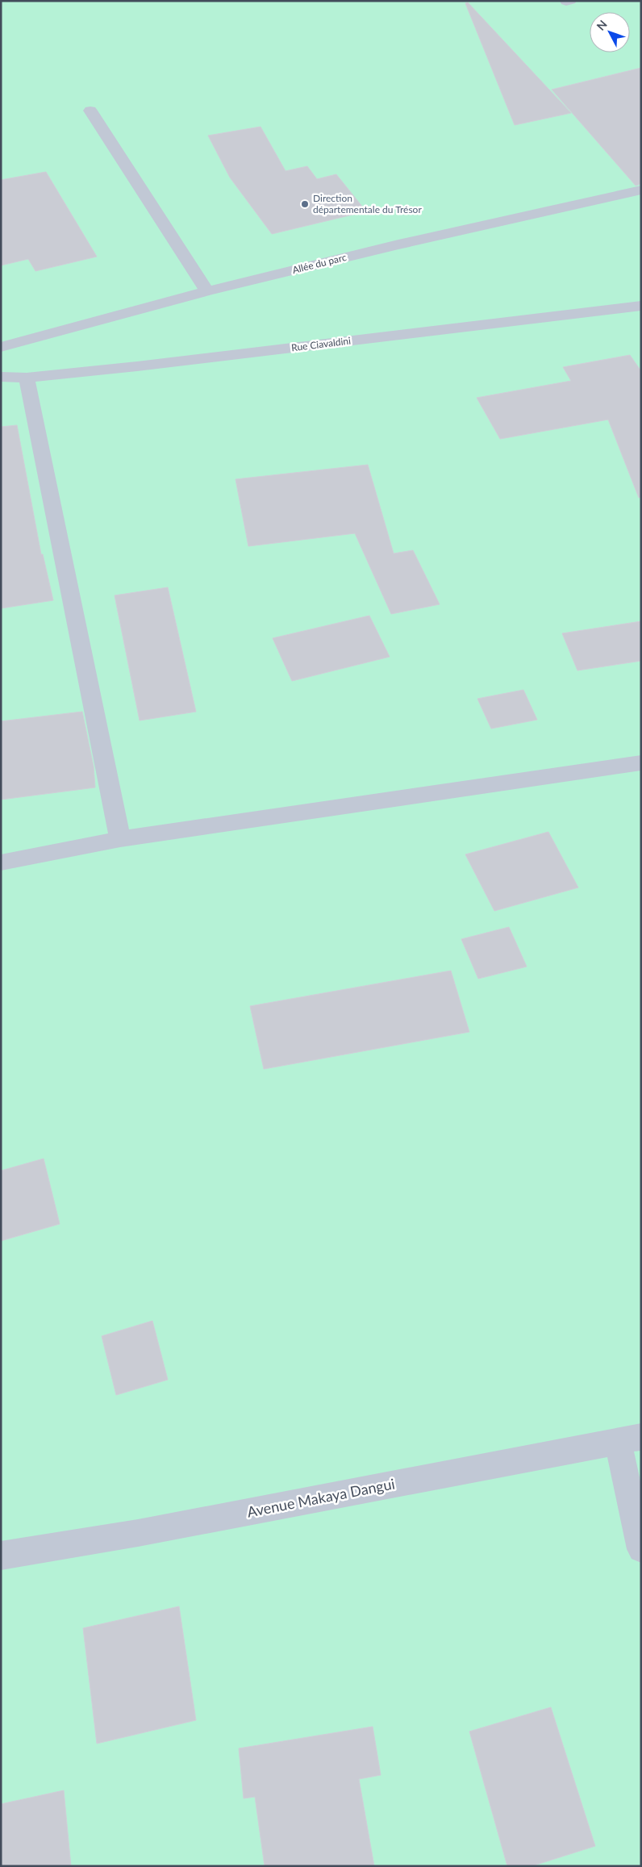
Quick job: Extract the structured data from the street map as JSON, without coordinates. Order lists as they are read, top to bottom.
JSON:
{
  "streets": {
    "street": ["Allée du parc", "Rue Ciavaldini", "Avenue Makaya Dangui"]
  },
  "places": ["Direction départementale du Trésor"],
  "north": "top left"
}
